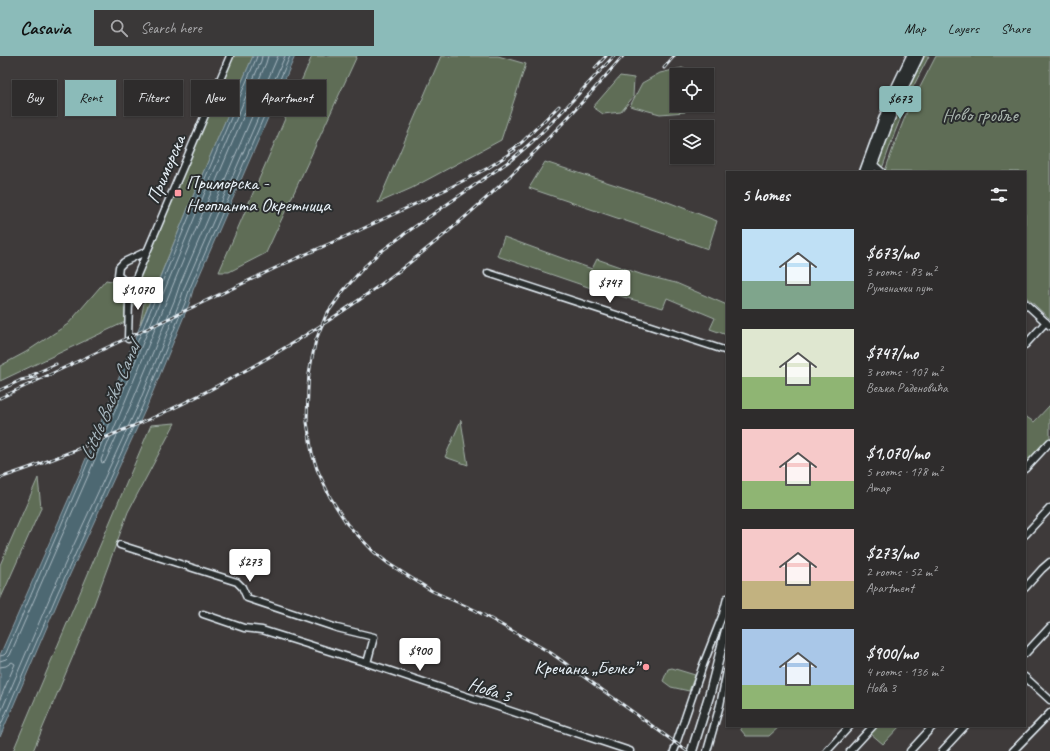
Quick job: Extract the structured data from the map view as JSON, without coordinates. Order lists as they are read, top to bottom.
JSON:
{
  "streets": {
    "street": ["Приморска", "Нова 3"]
  },
  "water": ["Little Bačka Canal"],
  "parks": ["Ново гробље"],
  "places": {
    "transit": ["Приморска - Неопланта Окретница"],
    "other": ["Кречана „Белко”"]
  },
  "page": {
    "header": "Casavia",
    "search": "Search here",
    "nav": ["Map", "Layers", "Share"],
    "chip": [
      "Buy",
      "Rent",
      "Filters",
      "New",
      "Apartment"
    ],
    "price": [
      "$673",
      "$747",
      "$1,070",
      "$273",
      "$900"
    ],
    "heading": "5 homes",
    "list": [
      {
        "name": "$673/mo",
        "note": "3 rooms · 83 m² · Руменачки пут"
      },
      {
        "name": "$747/mo",
        "note": "3 rooms · 107 m² · Вељка Раденовића"
      },
      {
        "name": "$1,070/mo",
        "note": "5 rooms · 178 m² · Атар"
      },
      {
        "name": "$273/mo",
        "note": "2 rooms · 52 m² · Apartment"
      },
      {
        "name": "$900/mo",
        "note": "4 rooms · 136 m² · Нова 3"
      }
    ]
  }
}
